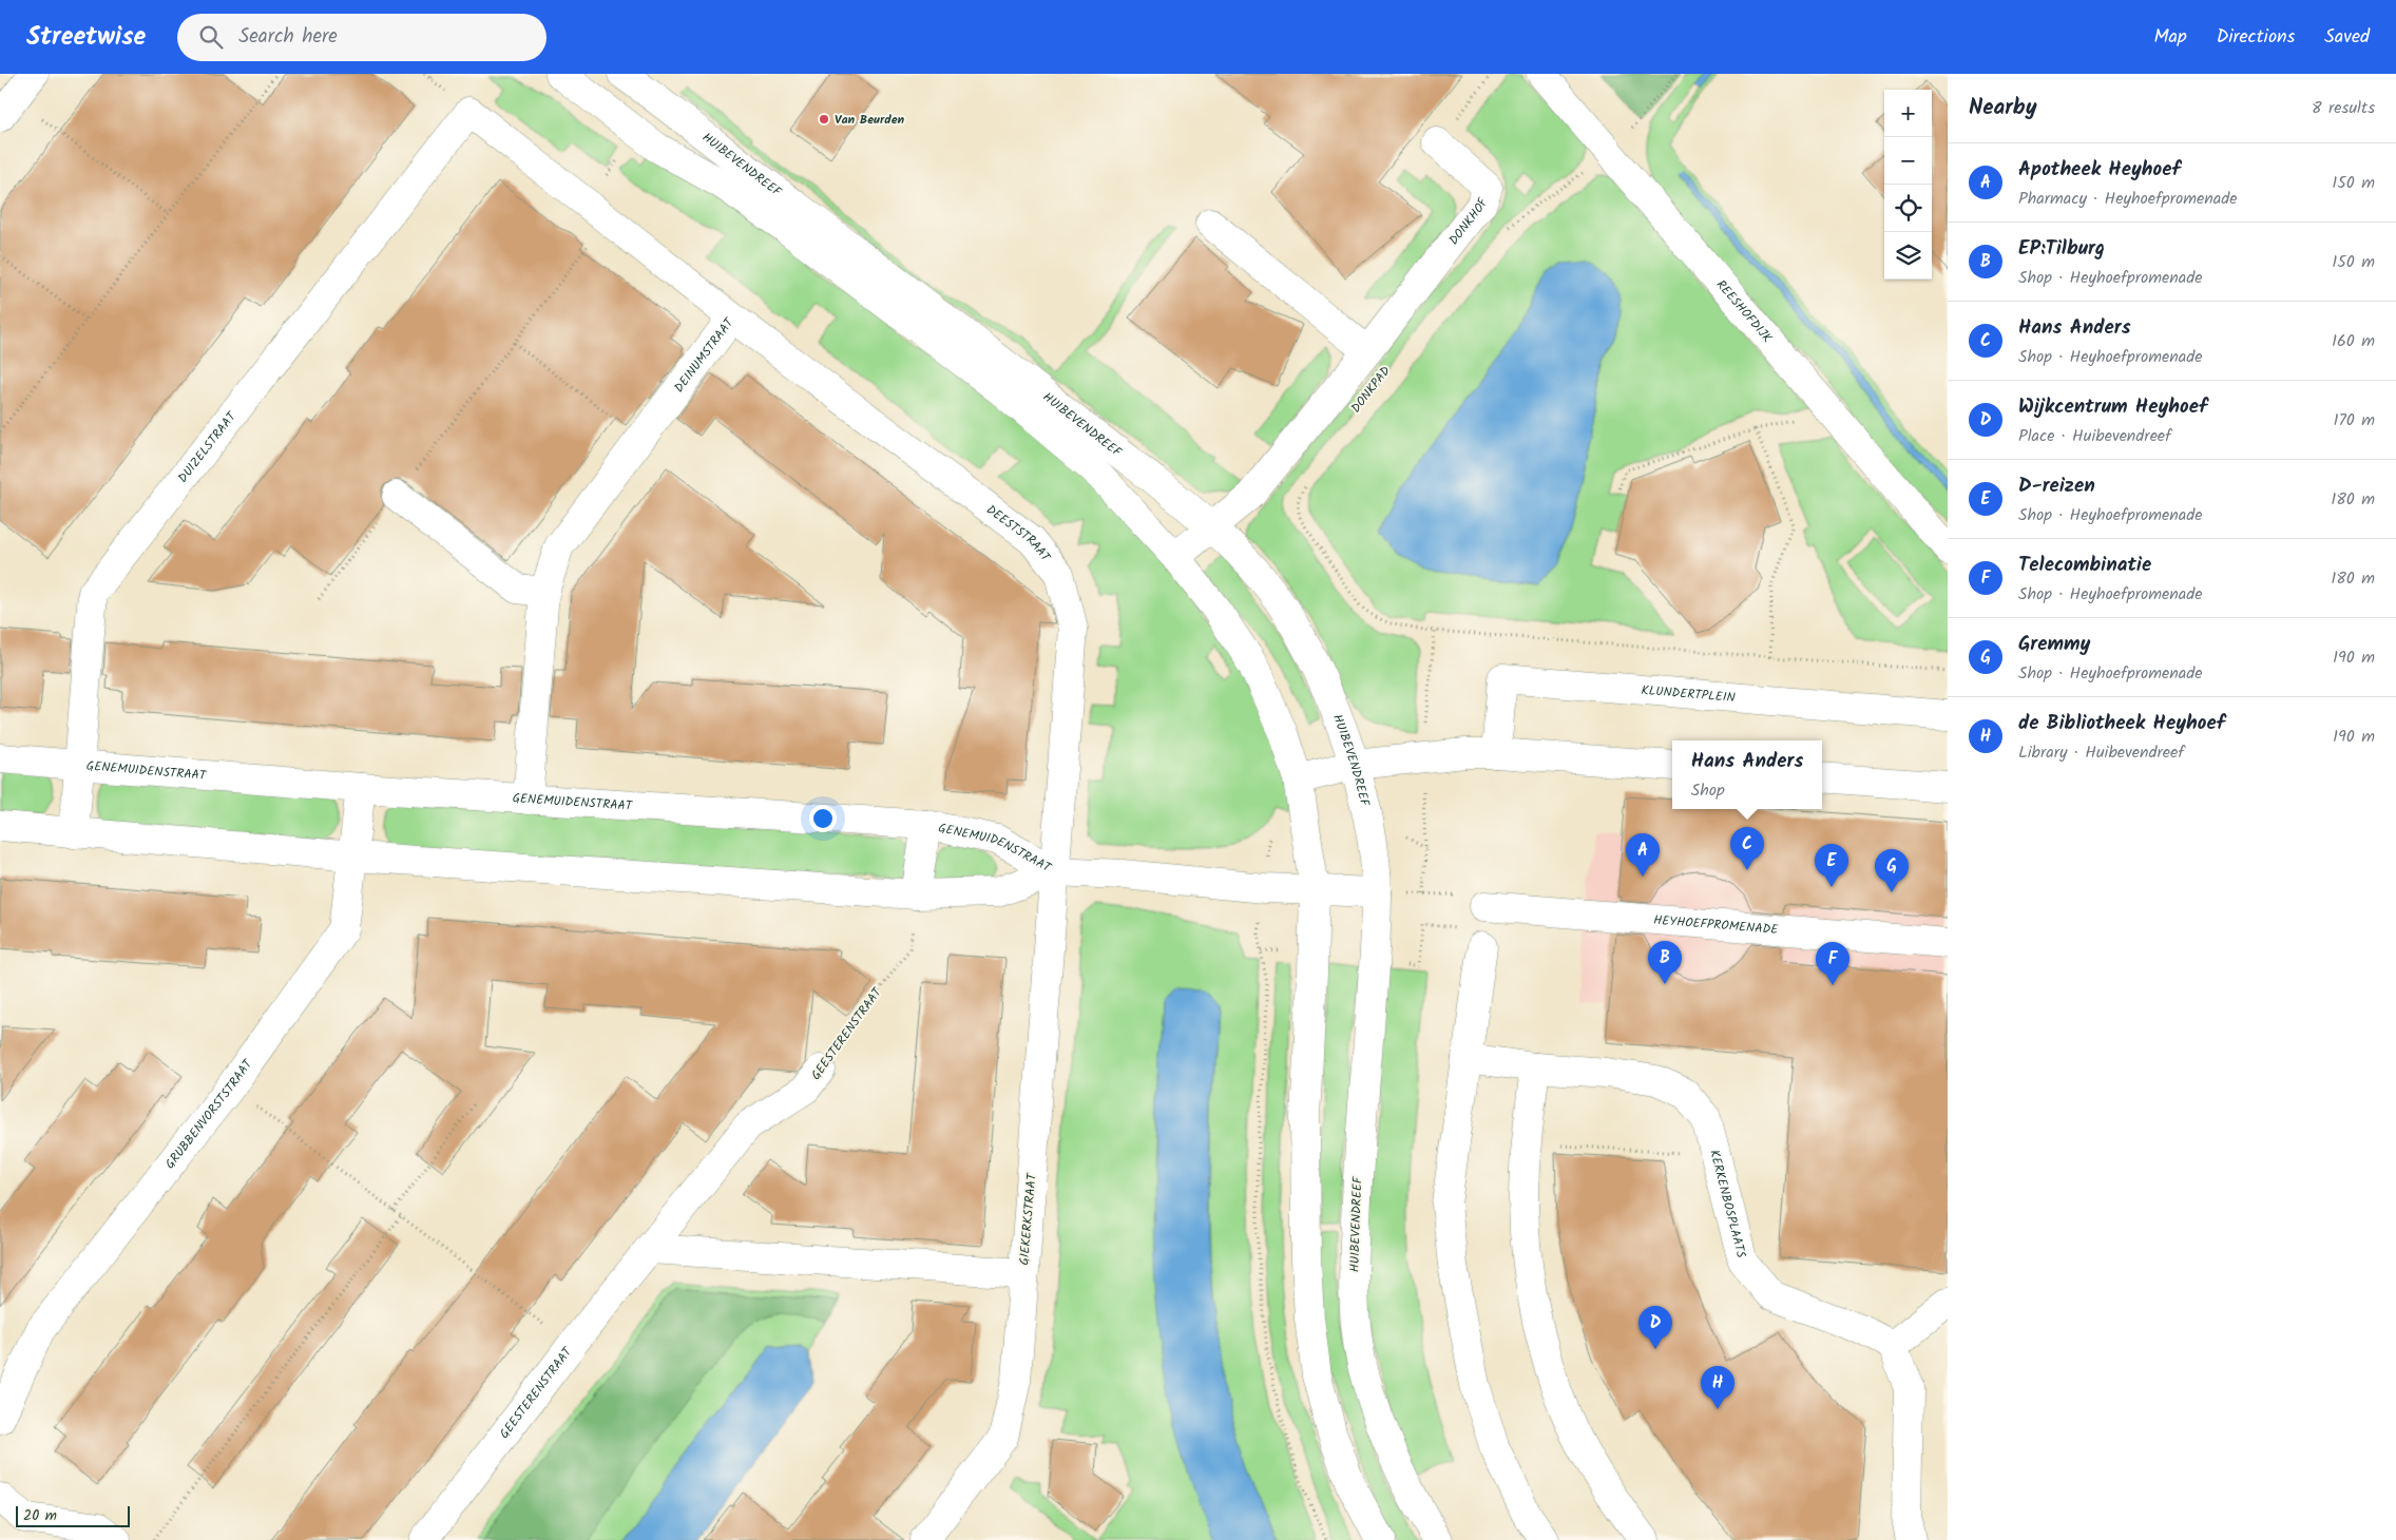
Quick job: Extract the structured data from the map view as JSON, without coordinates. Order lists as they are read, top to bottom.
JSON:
{
  "streets": {
    "street": [
      "HUIBEVENDREEF",
      "DONKHOF",
      "REESHOFDIJK",
      "DEINUMSTRAAT",
      "DUIZELSTRAAT",
      "DEESTSTRAAT",
      "KLUNDERTPLEIN",
      "GENEMUIDENSTRAAT",
      "HEYHOEFPROMENADE",
      "GEESTERENSTRAAT",
      "GRUBBENVORSTSTRAAT",
      "KERKENBOSPLAATS",
      "GIEKERKSTRAAT"
    ]
  },
  "crossings": [
    ["HUIBEVENDREEF", "DONKHOF"],
    ["DEINUMSTRAAT", "DUIZELSTRAAT"],
    ["DEINUMSTRAAT", "DEESTSTRAAT"],
    ["DEINUMSTRAAT", "GENEMUIDENSTRAAT"],
    ["DUIZELSTRAAT", "GENEMUIDENSTRAAT"],
    ["DEESTSTRAAT", "GENEMUIDENSTRAAT"],
    ["DEESTSTRAAT", "GIEKERKSTRAAT"],
    ["GENEMUIDENSTRAAT", "GEESTERENSTRAAT"],
    ["GENEMUIDENSTRAAT", "GRUBBENVORSTSTRAAT"],
    ["GENEMUIDENSTRAAT", "GIEKERKSTRAAT"]
  ],
  "places": ["Van Beurden"],
  "scale_bar": "20 m",
  "page": {
    "header": "Streetwise",
    "search": "Search here",
    "nav": ["Map", "Directions", "Saved"],
    "heading": ["Nearby", "8 results"],
    "map_buttons": ["+", "−"],
    "list": [
      {
        "mark": "A",
        "name": "Apotheek Heyhoef",
        "note": "Pharmacy · Heyhoefpromenade",
        "value": "150 m"
      },
      {
        "mark": "B",
        "name": "EP:Tilburg",
        "note": "Shop · Heyhoefpromenade",
        "value": "150 m"
      },
      {
        "mark": "C",
        "name": "Hans Anders",
        "note": "Shop · Heyhoefpromenade",
        "value": "160 m"
      },
      {
        "mark": "D",
        "name": "Wijkcentrum Heyhoef",
        "note": "Place · Huibevendreef",
        "value": "170 m"
      },
      {
        "mark": "E",
        "name": "D-reizen",
        "note": "Shop · Heyhoefpromenade",
        "value": "180 m"
      },
      {
        "mark": "F",
        "name": "Telecombinatie",
        "note": "Shop · Heyhoefpromenade",
        "value": "180 m"
      },
      {
        "mark": "G",
        "name": "Gremmy",
        "note": "Shop · Heyhoefpromenade",
        "value": "190 m"
      },
      {
        "mark": "H",
        "name": "de Bibliotheek Heyhoef",
        "note": "Library · Huibevendreef",
        "value": "190 m"
      }
    ],
    "popup": ["Hans Anders", "Shop"],
    "pins": [
      "C",
      "A",
      "E",
      "G",
      "B",
      "F",
      "D",
      "H"
    ],
    "scale": "20 m"
  }
}
